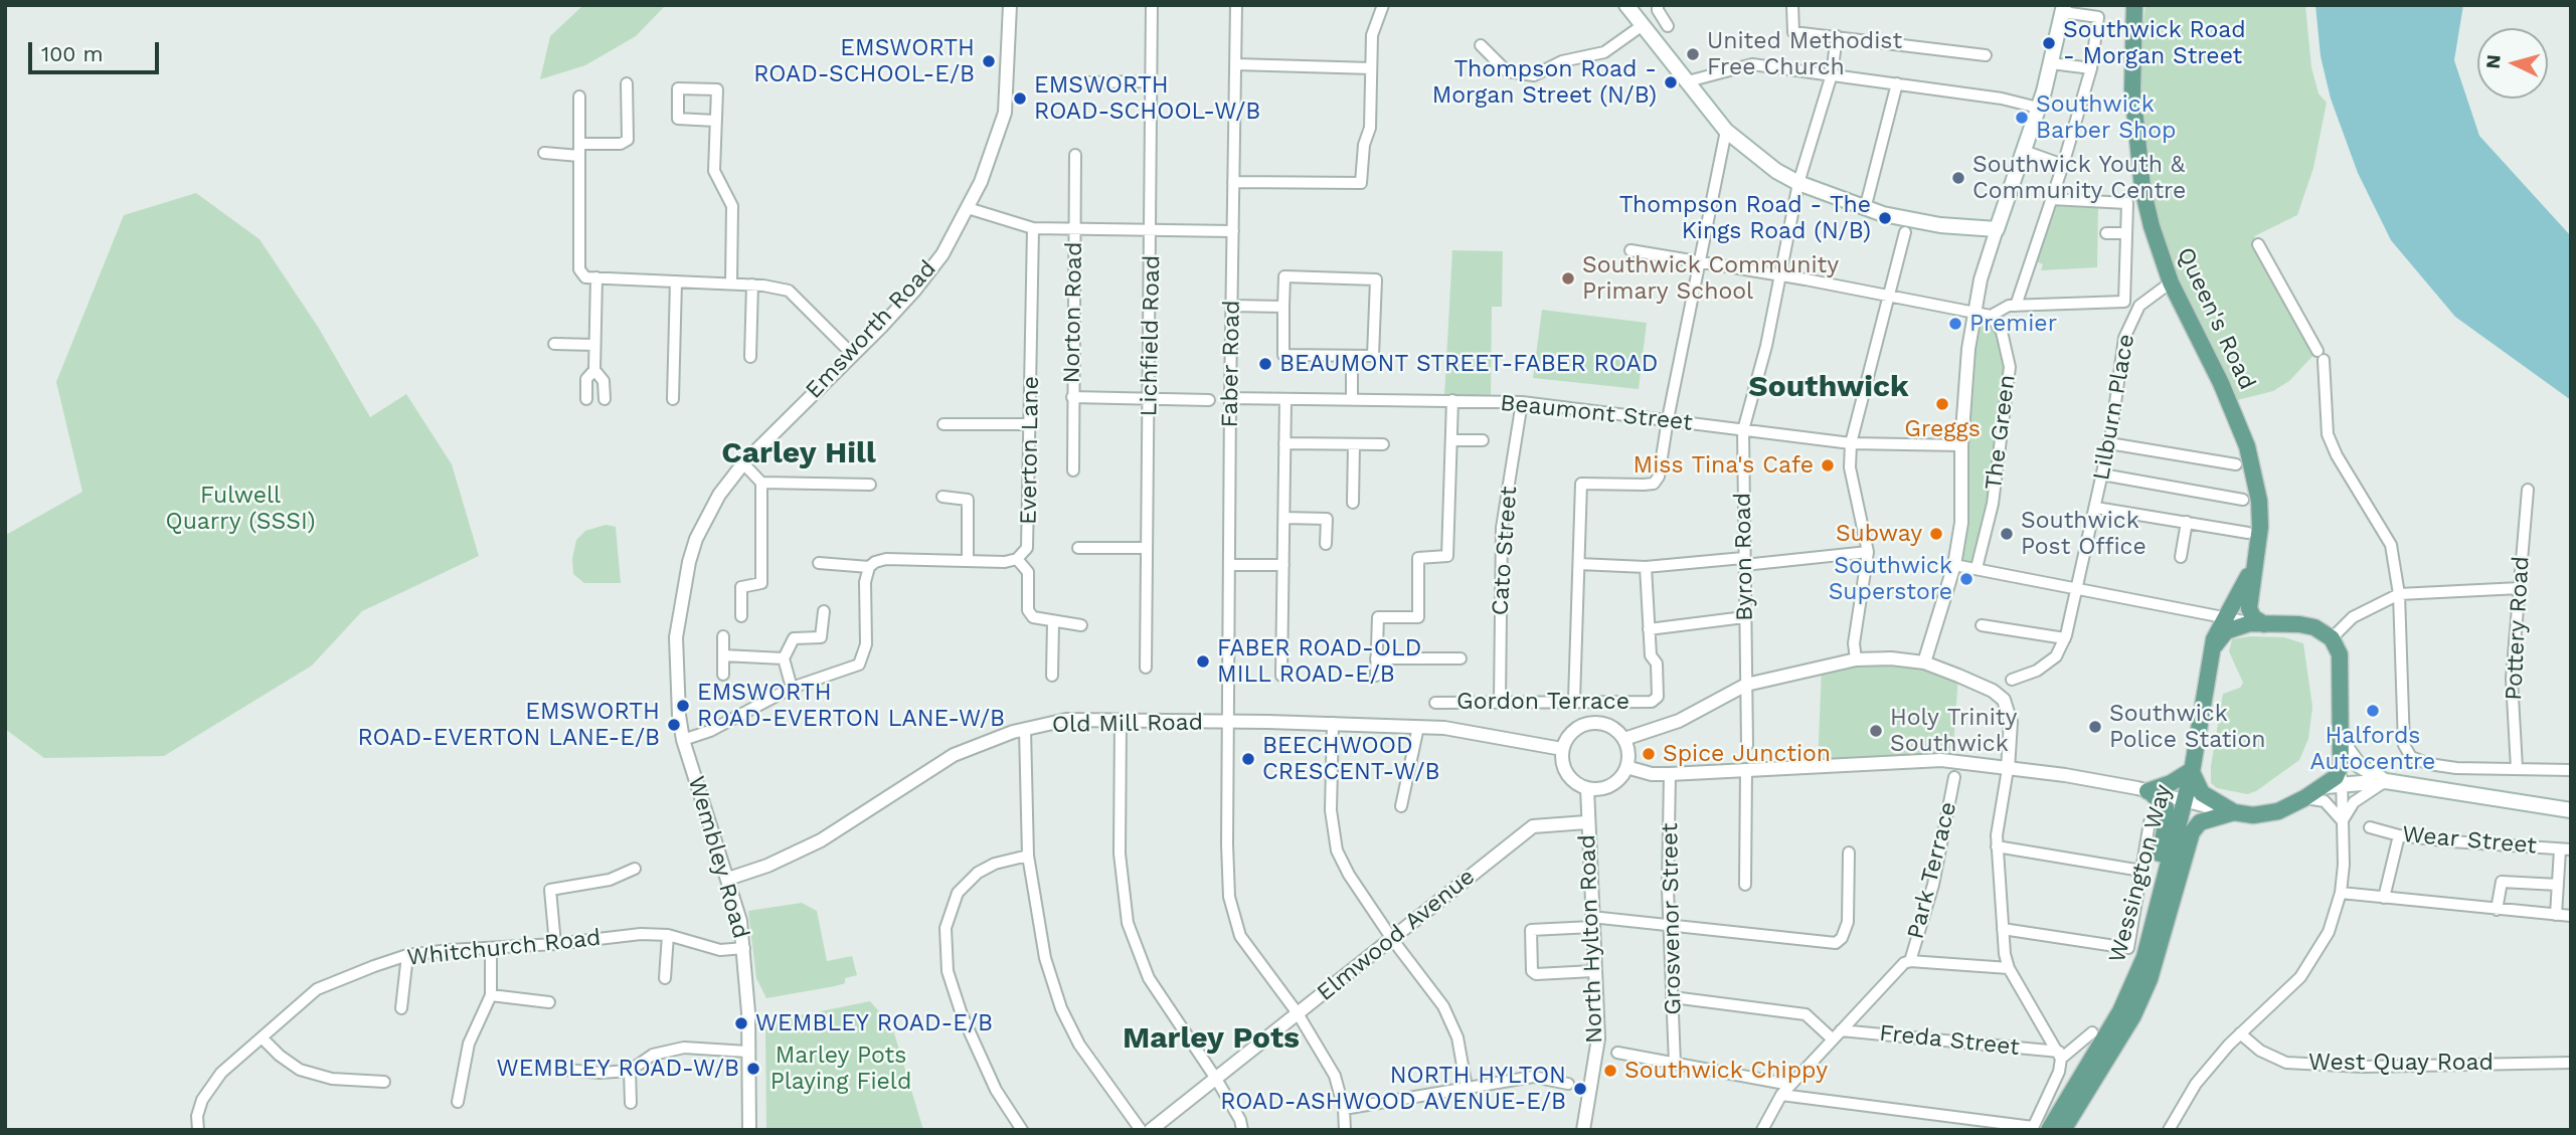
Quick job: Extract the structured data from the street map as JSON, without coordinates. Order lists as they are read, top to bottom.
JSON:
{
  "streets": {
    "main road": ["Queen's Road", "Wessington Way"],
    "street": [
      "Norton Road",
      "Emsworth Road",
      "Lichfield Road",
      "Faber Road",
      "Lilburn Place",
      "Beaumont Street",
      "The Green",
      "Everton Lane",
      "Cato Street",
      "Byron Road",
      "Pottery Road",
      "Gordon Terrace",
      "Old Mill Road",
      "Wear Street",
      "Wembley Road",
      "Park Terrace",
      "Grosvenor Street",
      "Elmwood Avenue",
      "North Hylton Road",
      "Whitchurch Road",
      "Freda Street",
      "West Quay Road"
    ]
  },
  "crossings": [
    ["Queen's Road", "Lilburn Place"],
    ["Queen's Road", "Wessington Way"],
    ["Emsworth Road", "Wembley Road"],
    ["Faber Road", "Beaumont Street"],
    ["Faber Road", "Old Mill Road"],
    ["Faber Road", "Elmwood Avenue"],
    ["Beaumont Street", "The Green"],
    ["Beaumont Street", "Cato Street"],
    ["Beaumont Street", "Byron Road"],
    ["Cato Street", "Gordon Terrace"],
    ["Old Mill Road", "Wembley Road"],
    ["Old Mill Road", "North Hylton Road"],
    ["Wembley Road", "Whitchurch Road"],
    ["Park Terrace", "Freda Street"],
    ["Elmwood Avenue", "North Hylton Road"]
  ],
  "districts": ["Southwick", "Carley Hill", "Marley Pots"],
  "parks": ["Fulwell Quarry (SSSI)", "Marley Pots Playing Field"],
  "places": [
    "Southwick Road - Morgan Street",
    "United Methodist Free Church",
    "EMSWORTH ROAD-SCHOOL-E/B",
    "Thompson Road - Morgan Street (N/B)",
    "EMSWORTH ROAD-SCHOOL-W/B",
    "Southwick Barber Shop",
    "Southwick Youth & Community Centre",
    "Thompson Road - The Kings Road (N/B)",
    "Southwick Community Primary School",
    "Premier",
    "BEAUMONT STREET-FABER ROAD",
    "Greggs",
    "Miss Tina's Cafe",
    "Subway",
    "Southwick Post Office",
    "Southwick Superstore",
    "FABER ROAD-OLD MILL ROAD-E/B",
    "EMSWORTH ROAD-EVERTON LANE-W/B",
    "Halfords Autocentre",
    "EMSWORTH ROAD-EVERTON LANE-E/B",
    "Southwick Police Station",
    "Holy Trinity Southwick",
    "Spice Junction",
    "BEECHWOOD CRESCENT-W/B",
    "WEMBLEY ROAD-E/B",
    "WEMBLEY ROAD-W/B",
    "Southwick Chippy",
    "NORTH HYLTON ROAD-ASHWOOD AVENUE-E/B"
  ],
  "scale_bar": "100 m",
  "north": "left"
}
